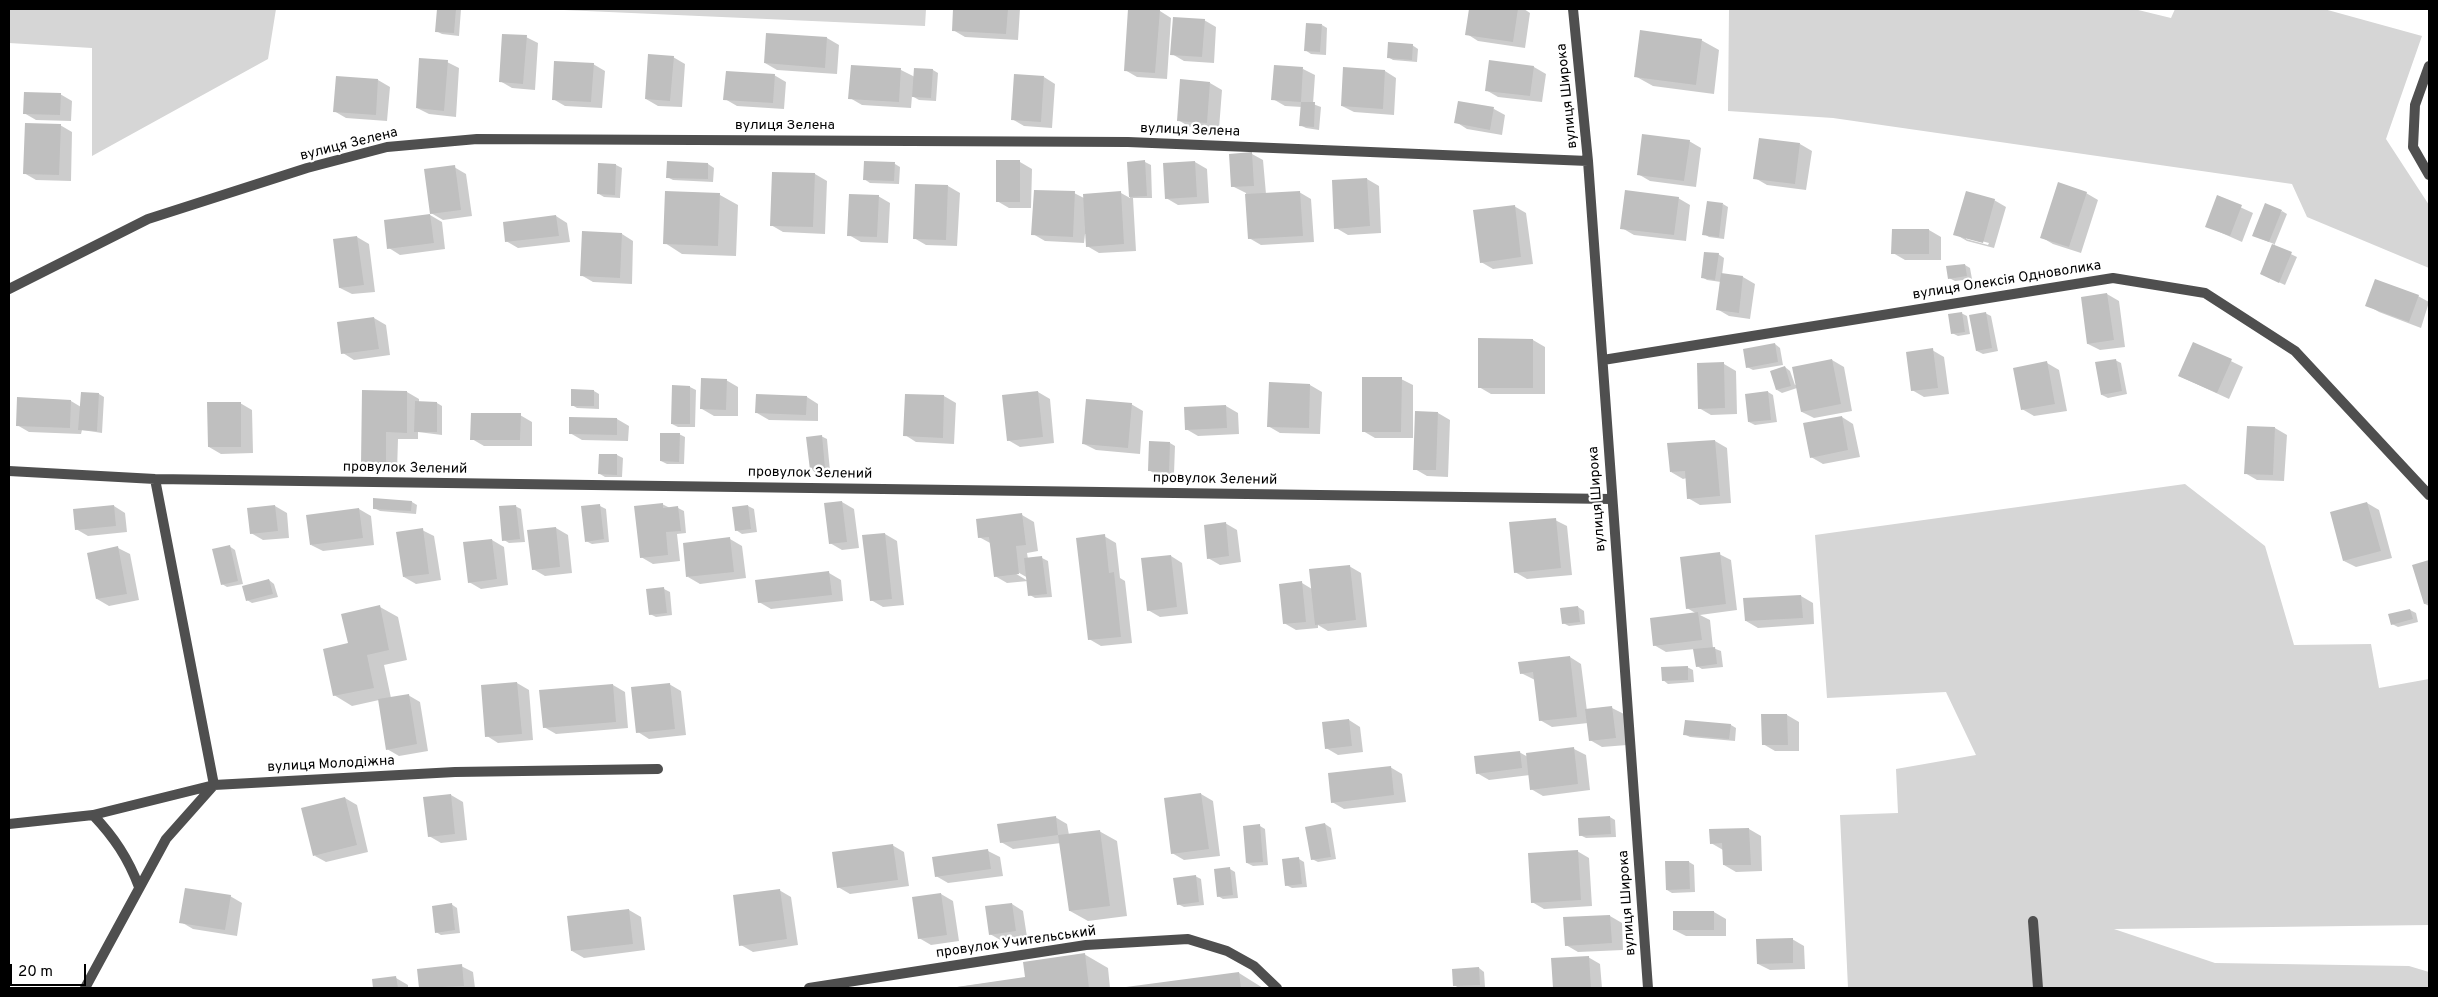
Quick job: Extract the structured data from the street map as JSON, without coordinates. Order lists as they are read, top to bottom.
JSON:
{
  "streets": {
    "street": [
      "вулиця Широка",
      "вулиця Зелена",
      "вулиця Олексія Одноволика",
      "провулок Зелений",
      "вулиця Молодіжна",
      "провулок Учительський"
    ]
  },
  "crossings": [
    ["вулиця Широка", "вулиця Зелена"],
    ["вулиця Широка", "вулиця Олексія Одноволика"],
    ["вулиця Широка", "провулок Зелений"]
  ],
  "scale_bar": "20 m"
}
